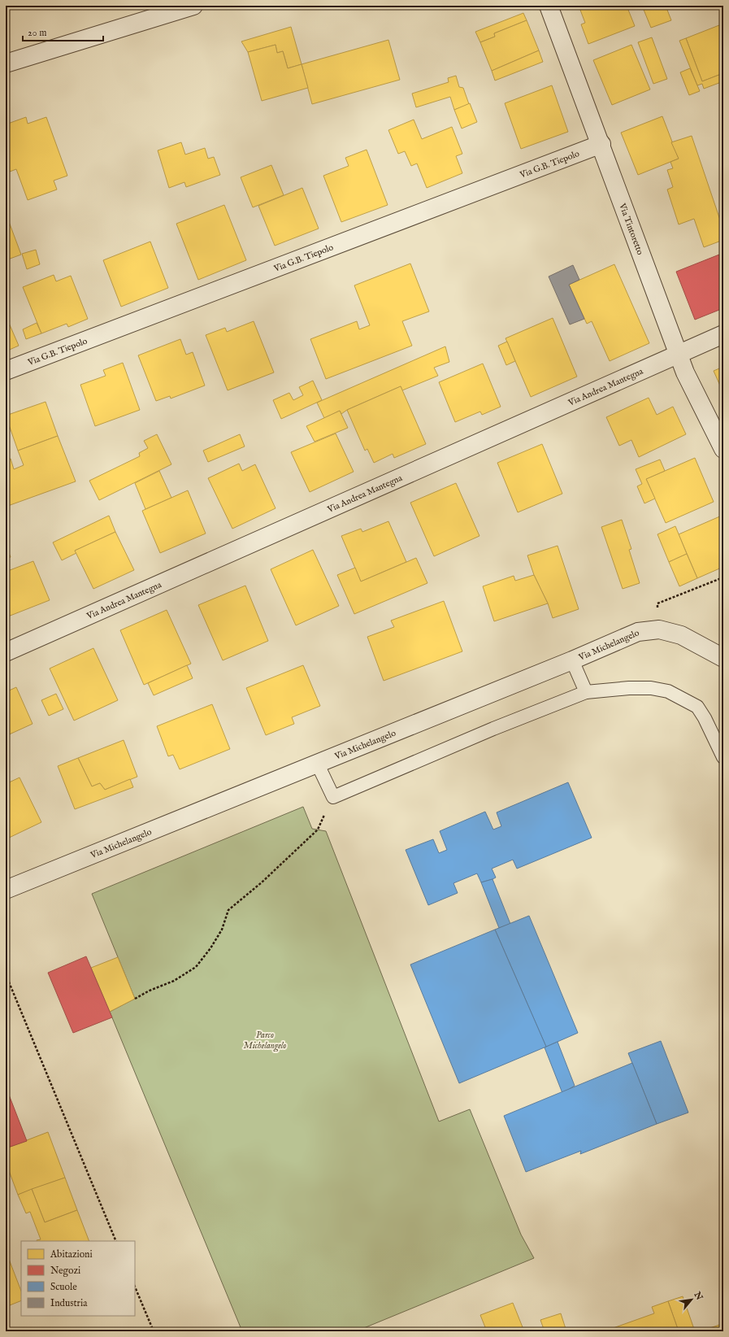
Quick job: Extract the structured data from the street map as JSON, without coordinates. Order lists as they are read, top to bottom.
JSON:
{
  "streets": {
    "street": [
      "Via G.B. Tiepolo",
      "Via Tintoretto",
      "Via Andrea Mantegna",
      "Via Michelangelo"
    ]
  },
  "crossings": [
    ["Via G.B. Tiepolo", "Via Tintoretto"],
    ["Via Tintoretto", "Via Andrea Mantegna"]
  ],
  "parks": ["Parco Michelangelo"],
  "legend": [
    "Abitazioni",
    "Negozi",
    "Scuole",
    "Industria"
  ],
  "scale_bar": "20 m",
  "north": "top right"
}
